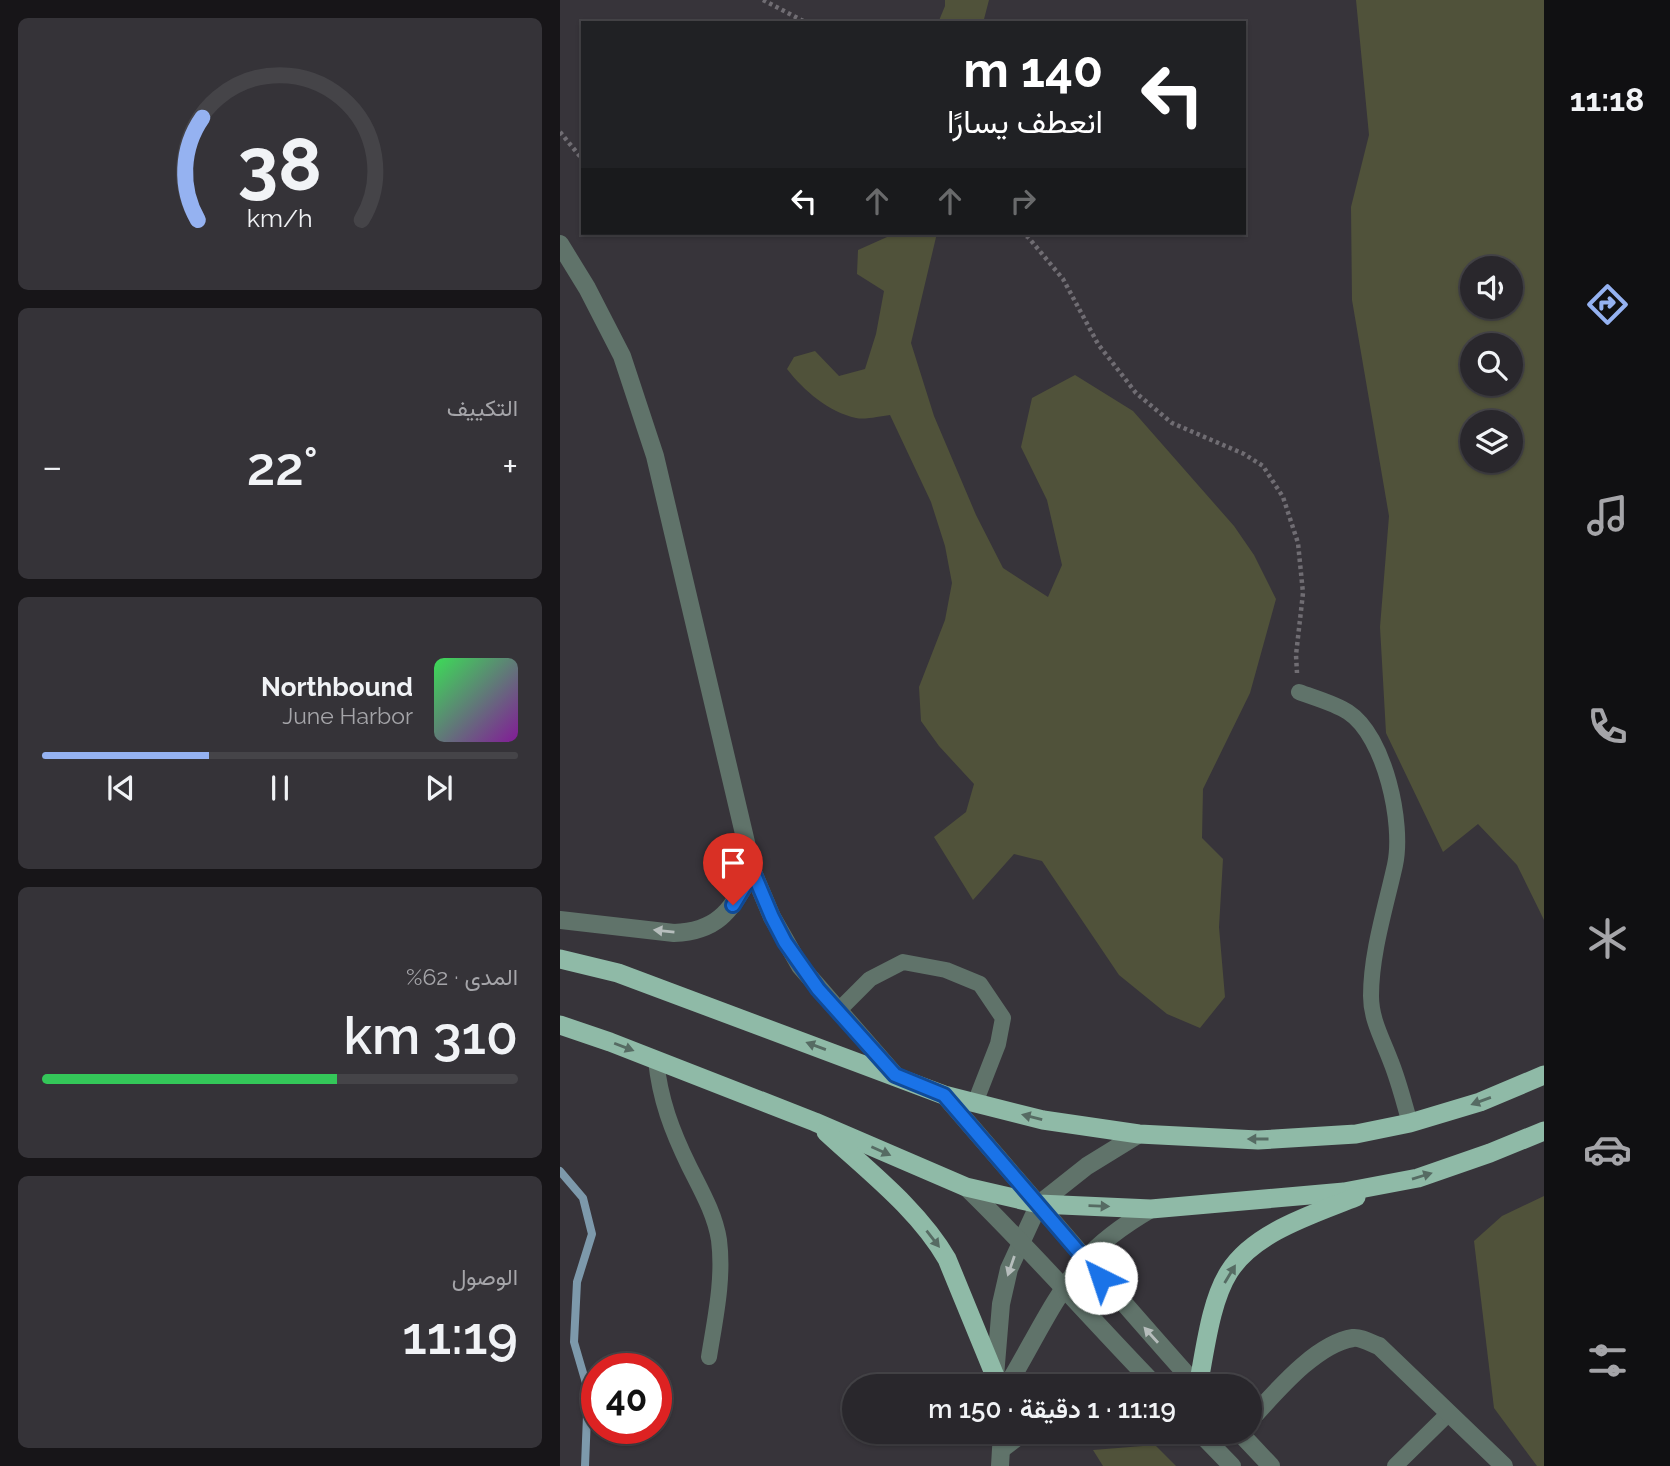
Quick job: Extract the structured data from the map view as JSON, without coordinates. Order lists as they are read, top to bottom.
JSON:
{
  "page": {
    "tabs": "11:18",
    "turn": ["140 m", "انعطف يسارًا"],
    "tile": [
      "التكييف",
      ["المدى · 62%", "310 km"],
      ["الوصول", "11:19"]
    ],
    "heat": ["−", "22°", "+"],
    "song": ["Northbound", "June Harbor"],
    "limit": "40",
    "trip": "11:19 · 1 دقيقة · 150 m",
    "gauge": ["38", "km/h"]
  }
}
